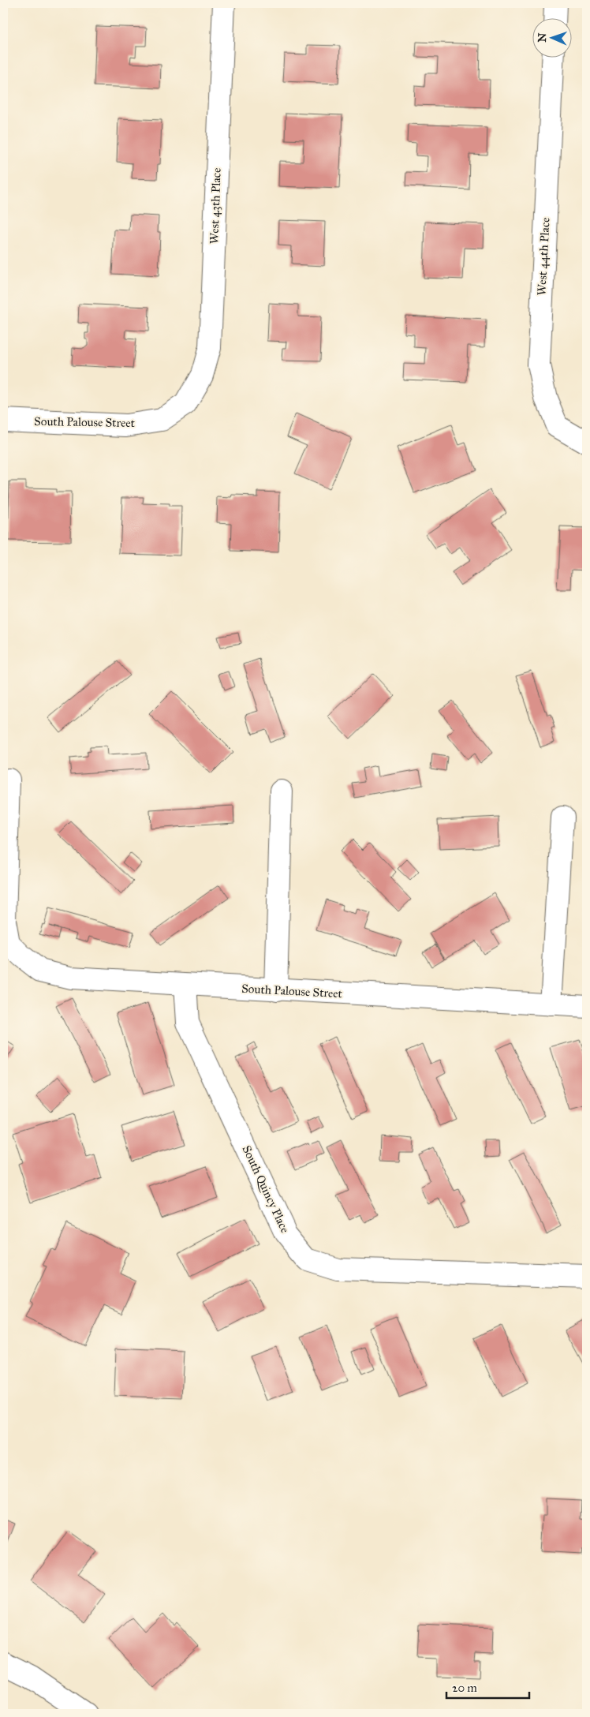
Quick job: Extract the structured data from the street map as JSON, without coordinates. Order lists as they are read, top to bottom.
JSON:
{
  "streets": {
    "street": [
      "West 43th Place",
      "West 44th Place",
      "South Palouse Street",
      "South Quincy Place"
    ]
  },
  "crossings": [
    ["West 43th Place", "South Palouse Street"],
    ["South Palouse Street", "South Quincy Place"]
  ],
  "scale_bar": "20 m",
  "north": "left"
}
